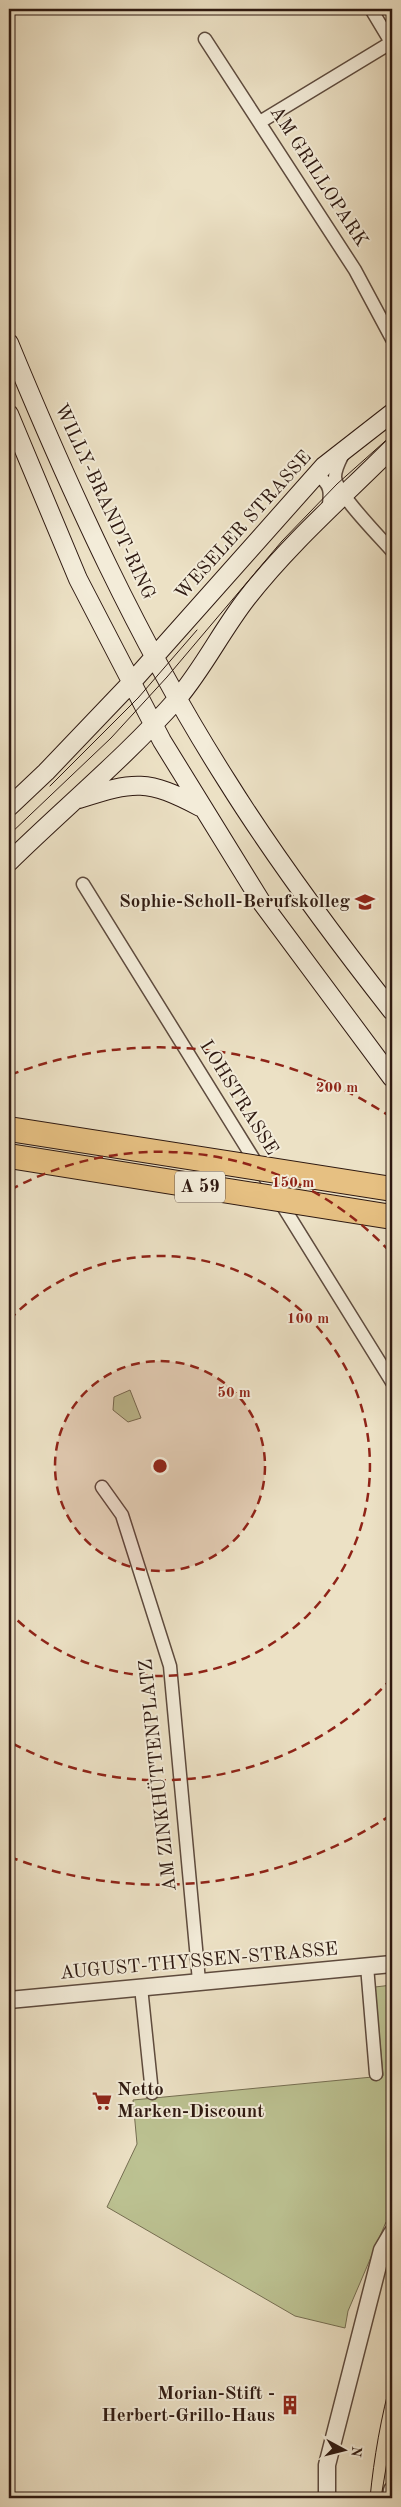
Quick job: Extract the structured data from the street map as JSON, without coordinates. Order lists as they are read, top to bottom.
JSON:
{
  "streets": {
    "highway": ["A 59"],
    "main road": ["WILLY-BRANDT-RING", "WESELER STRASSE"],
    "street": [
      "AM GRILLOPARK",
      "LOHSTRASSE",
      "AM ZINKHÜTTENPLATZ",
      "AUGUST-THYSSEN-STRASSE"
    ]
  },
  "crossings": [
    ["WILLY-BRANDT-RING", "WESELER STRASSE"],
    ["AM ZINKHÜTTENPLATZ", "AUGUST-THYSSEN-STRASSE"]
  ],
  "places": {
    "school or university": ["Sophie-Scholl-Berufskolleg"],
    "supermarket": ["Netto Marken-Discount"],
    "building": ["Morian-Stift - Herbert-Grillo-Haus"]
  },
  "north": "right",
  "rings": [
    "200 m",
    "150 m",
    "100 m",
    "50 m"
  ]
}
